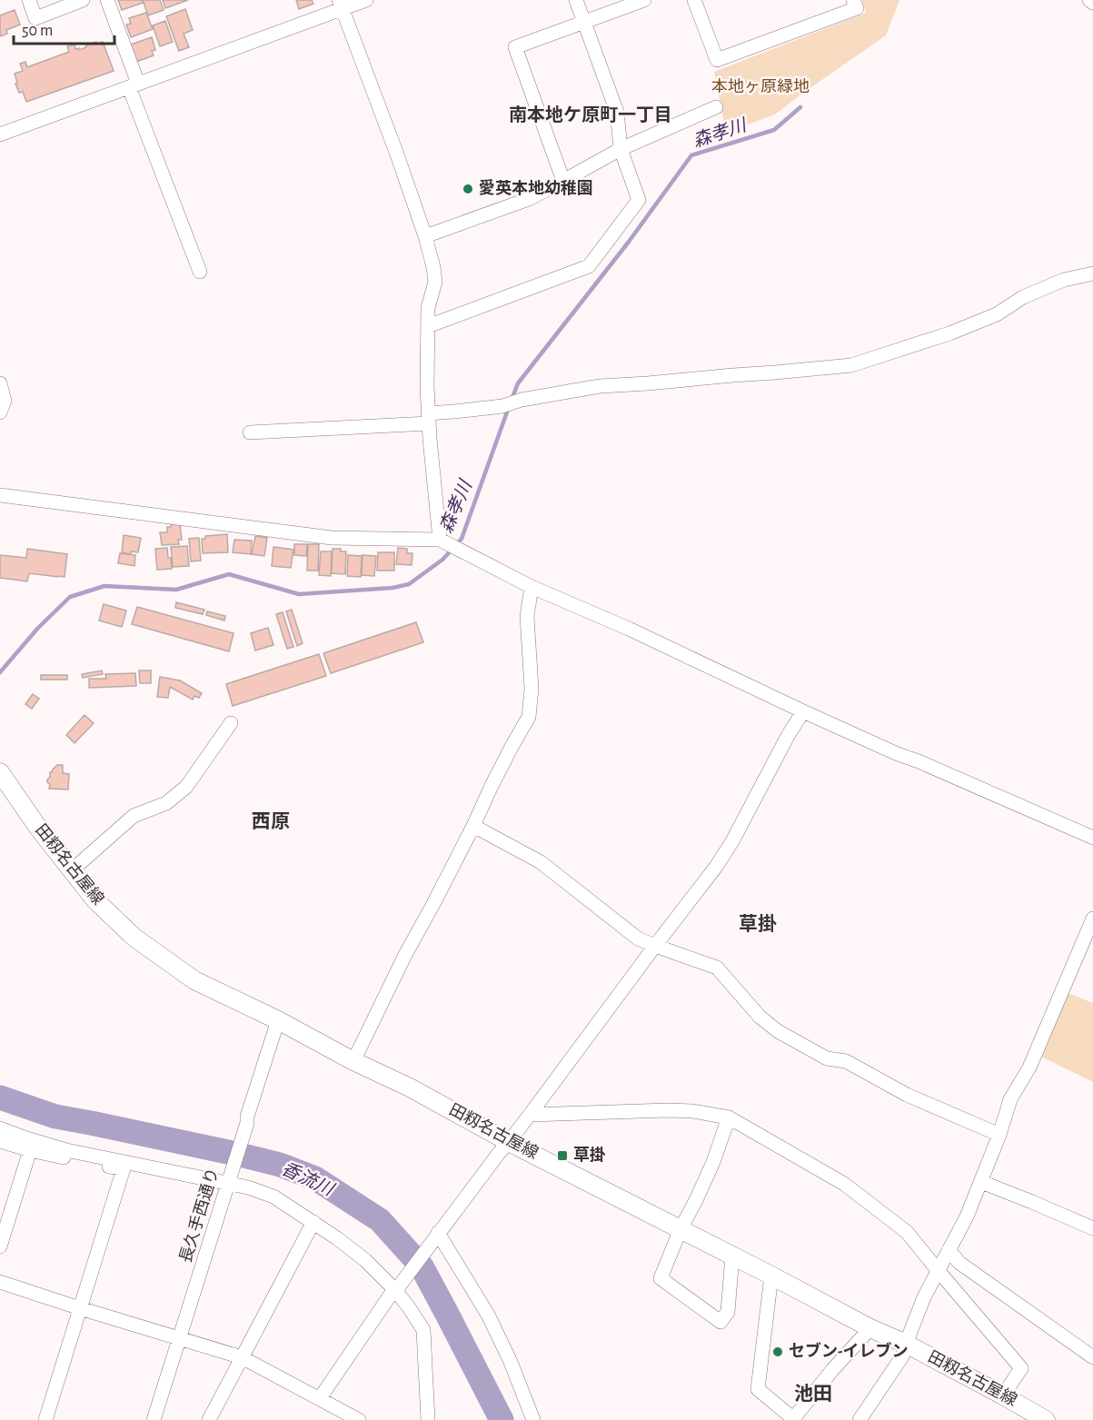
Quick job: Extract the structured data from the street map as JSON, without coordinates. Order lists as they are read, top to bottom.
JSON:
{
  "streets": {
    "main road": ["田籾名古屋線"],
    "street": ["長久手西通り"]
  },
  "crossings": [
    ["田籾名古屋線", "長久手西通り"]
  ],
  "districts": [
    "南本地ケ原町一丁目",
    "西原",
    "草掛",
    "池田"
  ],
  "water": ["森孝川", "香流川"],
  "parks": ["本地ヶ原緑地"],
  "places": {
    "other": ["愛英本地幼稚園", "セブン-イレブン"],
    "transit": ["草掛"]
  },
  "scale_bar": "50 m"
}
